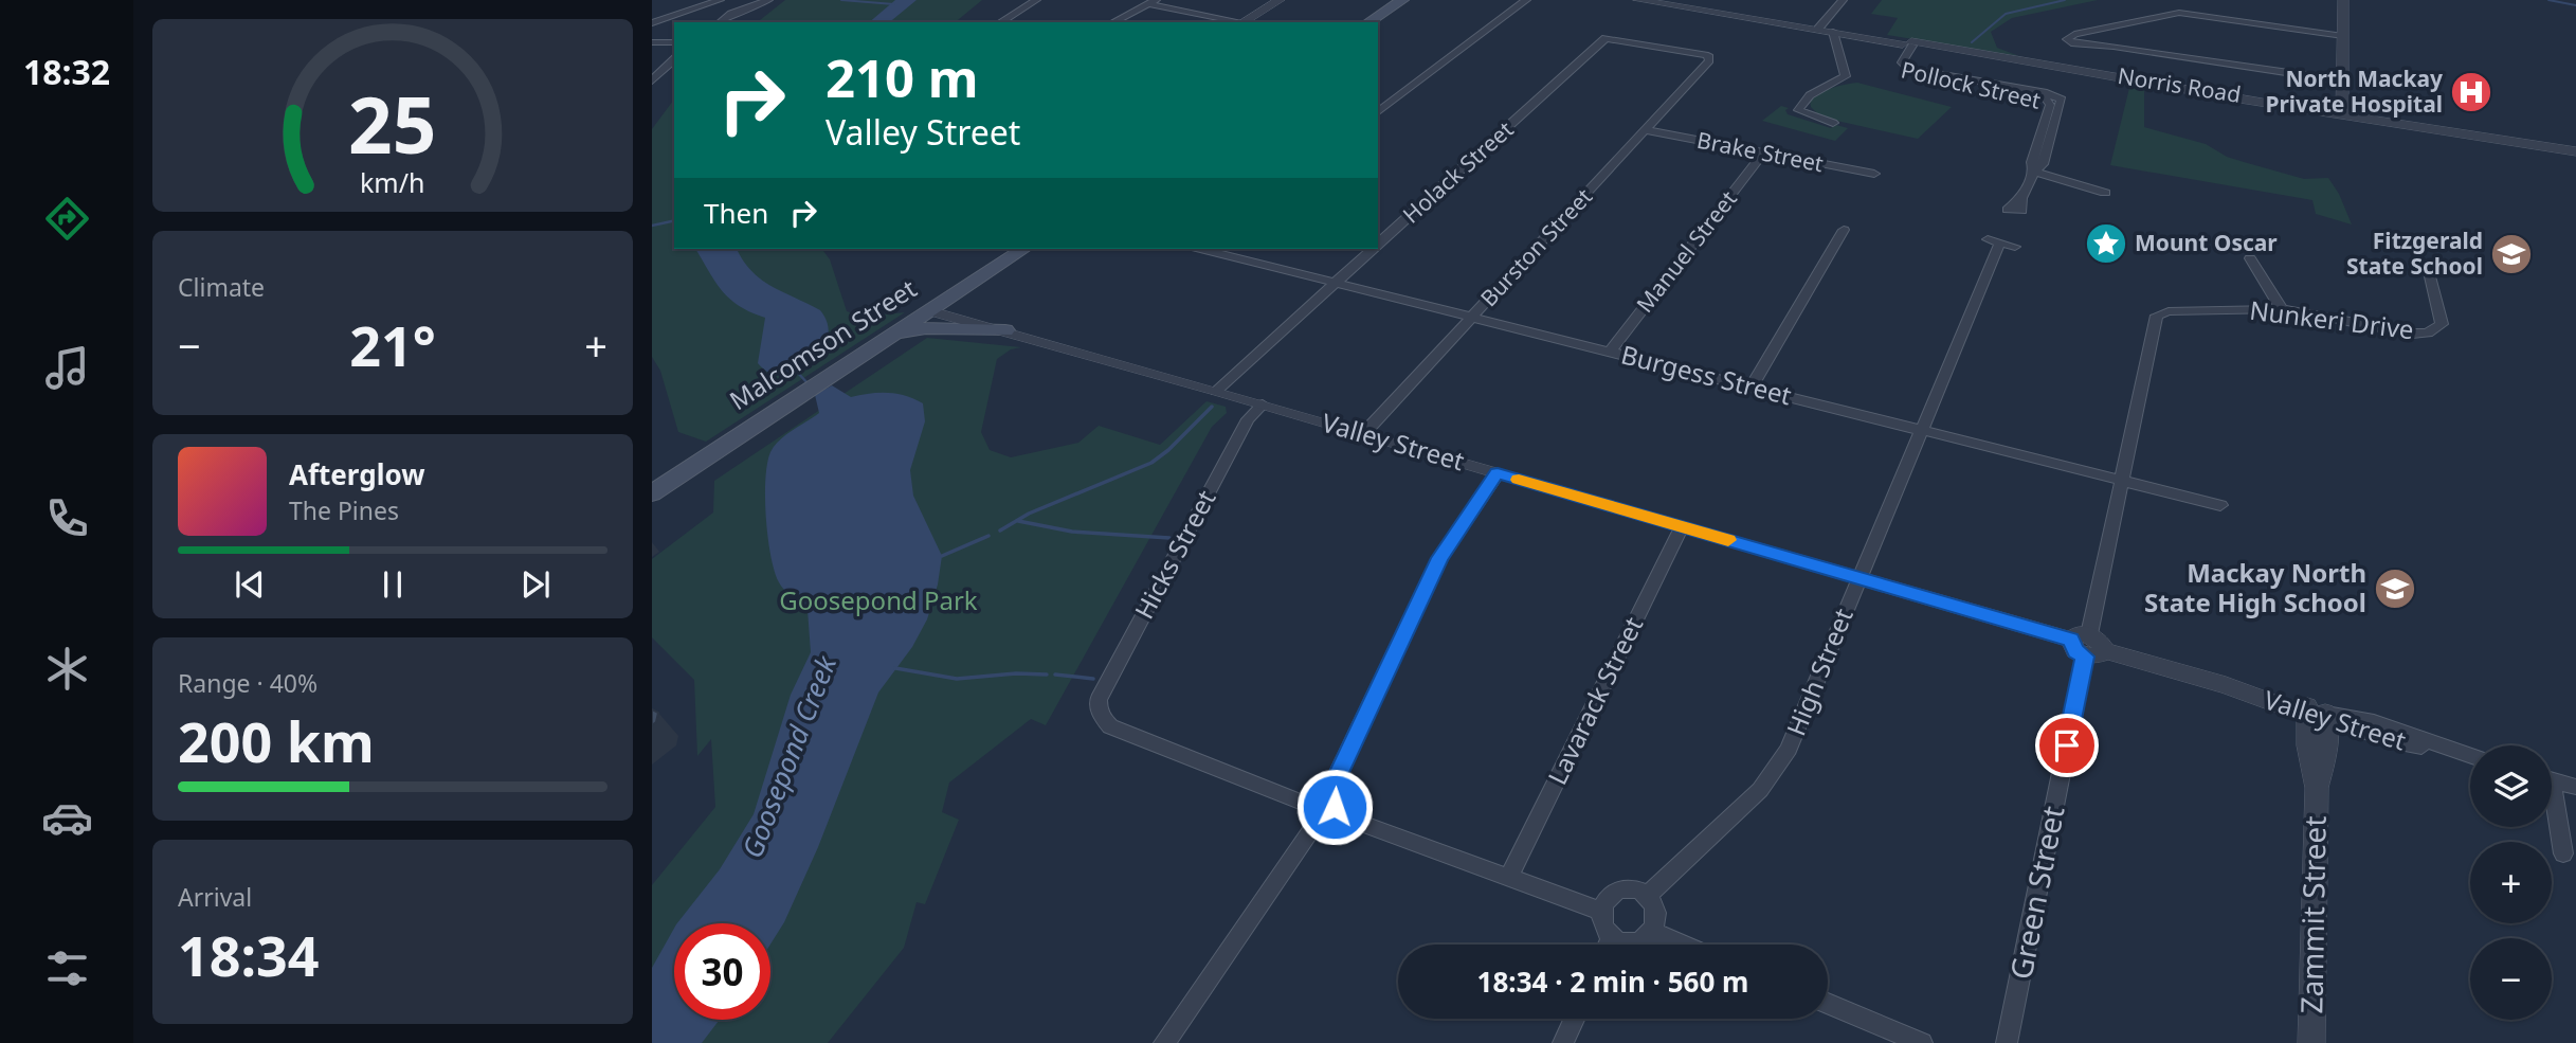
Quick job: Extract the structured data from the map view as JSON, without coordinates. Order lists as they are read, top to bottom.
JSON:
{
  "streets": {
    "main road": ["Malcomson Street"],
    "street": [
      "Pollock Street",
      "Norris Road",
      "Brake Street",
      "Holack Street",
      "Burston Street",
      "Manuel Street",
      "Nunkeri Drive",
      "Burgess Street",
      "Valley Street",
      "Hicks Street",
      "High Street",
      "Lavarack Street",
      "Green Street",
      "Zammit Street"
    ]
  },
  "crossings": [
    ["Pollock Street", "Norris Road"],
    ["Brake Street", "Burston Street"],
    ["Brake Street", "Manuel Street"],
    ["Holack Street", "Burston Street"],
    ["Holack Street", "Burgess Street"],
    ["Holack Street", "Valley Street"],
    ["Burston Street", "Burgess Street"],
    ["Burston Street", "Valley Street"],
    ["Manuel Street", "Burgess Street"],
    ["Nunkeri Drive", "Green Street"],
    ["Malcomson Street", "Valley Street"],
    ["Burgess Street", "High Street"],
    ["Burgess Street", "Green Street"],
    ["Valley Street", "Hicks Street"],
    ["Valley Street", "High Street"],
    ["Valley Street", "Lavarack Street"],
    ["Valley Street", "Green Street"],
    ["Valley Street", "Zammit Street"]
  ],
  "water": ["Goosepond Creek"],
  "parks": ["Goosepond Park"],
  "places": {
    "hospital": ["North Mackay Private Hospital"],
    "place": ["Mount Oscar"],
    "school or university": ["Fitzgerald State School", "Mackay North State High School"]
  },
  "page": {
    "tabs": "18:32",
    "turn": ["210 m", "Valley Street"],
    "then": "Then",
    "tile": [
      "Climate",
      ["Range · 40%", "200 km"],
      ["Arrival", "18:34"]
    ],
    "heat": ["−", "21°", "+"],
    "song": ["Afterglow", "The Pines"],
    "map_buttons": ["+", "−"],
    "limit": "30",
    "trip": "18:34 · 2 min · 560 m",
    "gauge": ["25", "km/h"]
  }
}
